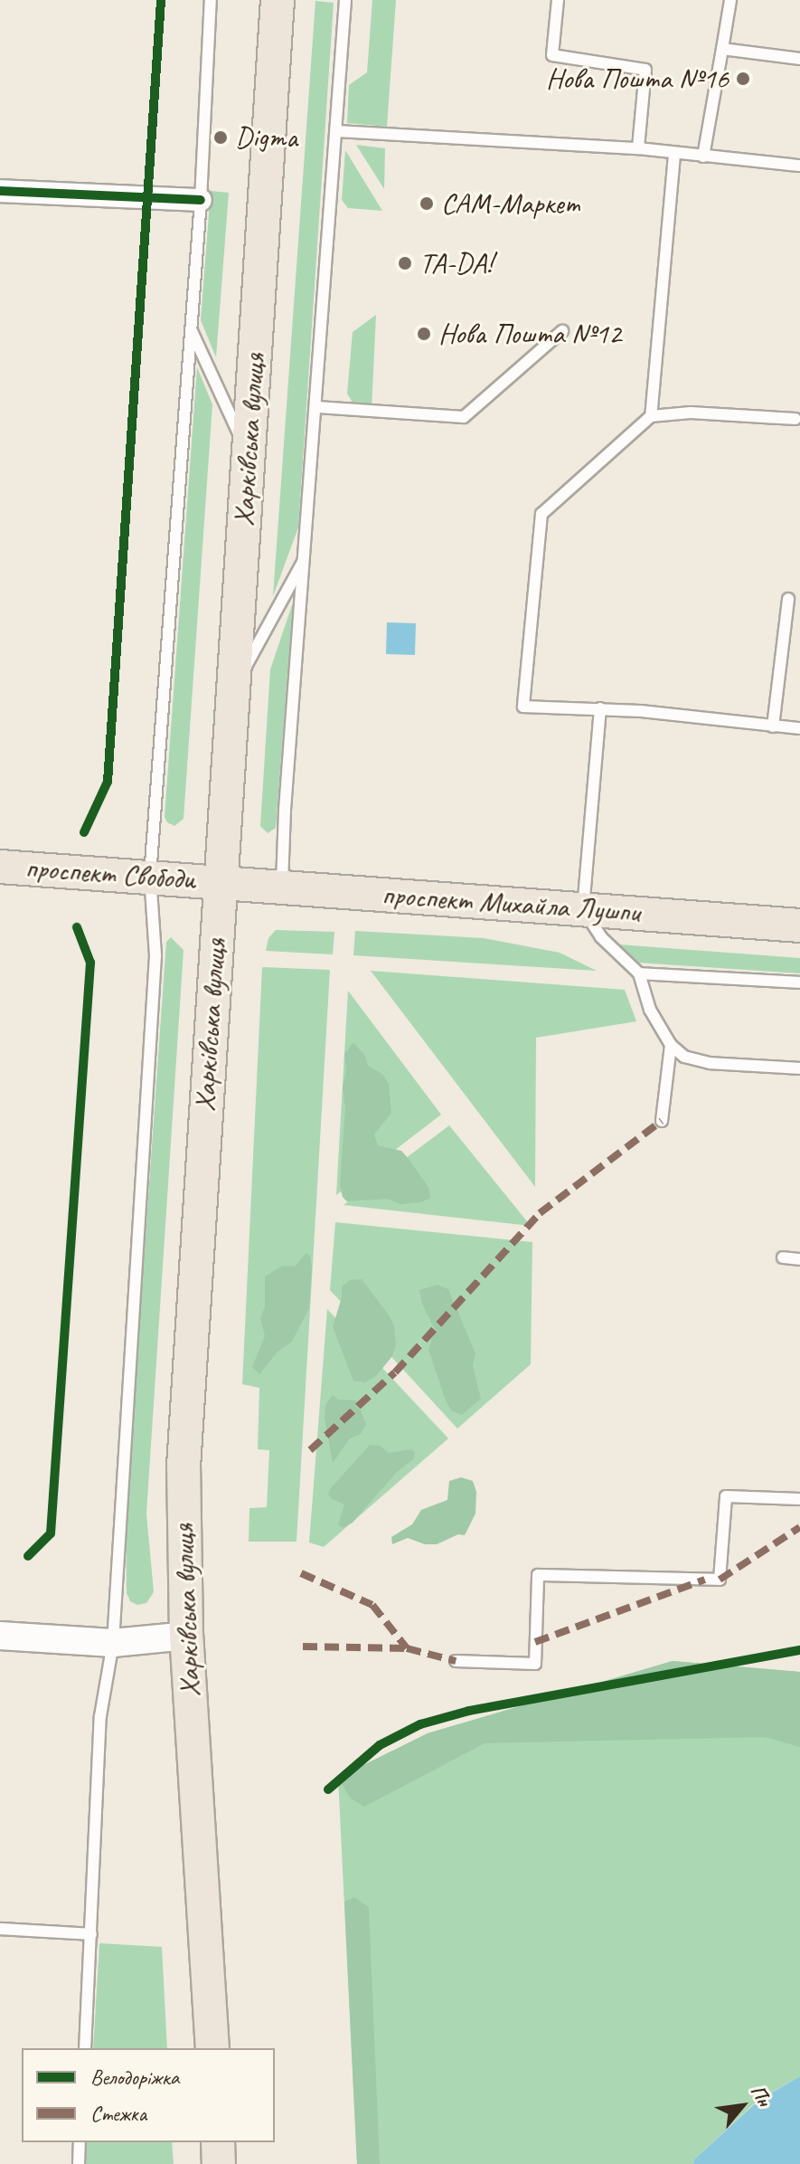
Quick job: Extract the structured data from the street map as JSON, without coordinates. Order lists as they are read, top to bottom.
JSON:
{
  "streets": {
    "main road": ["Харківська вулиця", "проспект Свободи", "проспект Михайла Лушпи"]
  },
  "crossings": [
    ["Харківська вулиця", "проспект Свободи"],
    ["Харківська вулиця", "проспект Михайла Лушпи"],
    ["проспект Свободи", "проспект Михайла Лушпи"]
  ],
  "places": [
    "Нова Пошта №16",
    "Digma",
    "САМ-Маркет",
    "TA-DA!",
    "Нова Пошта №12"
  ],
  "legend": ["Велодоріжка", "Стежка"],
  "north": "top right"
}
